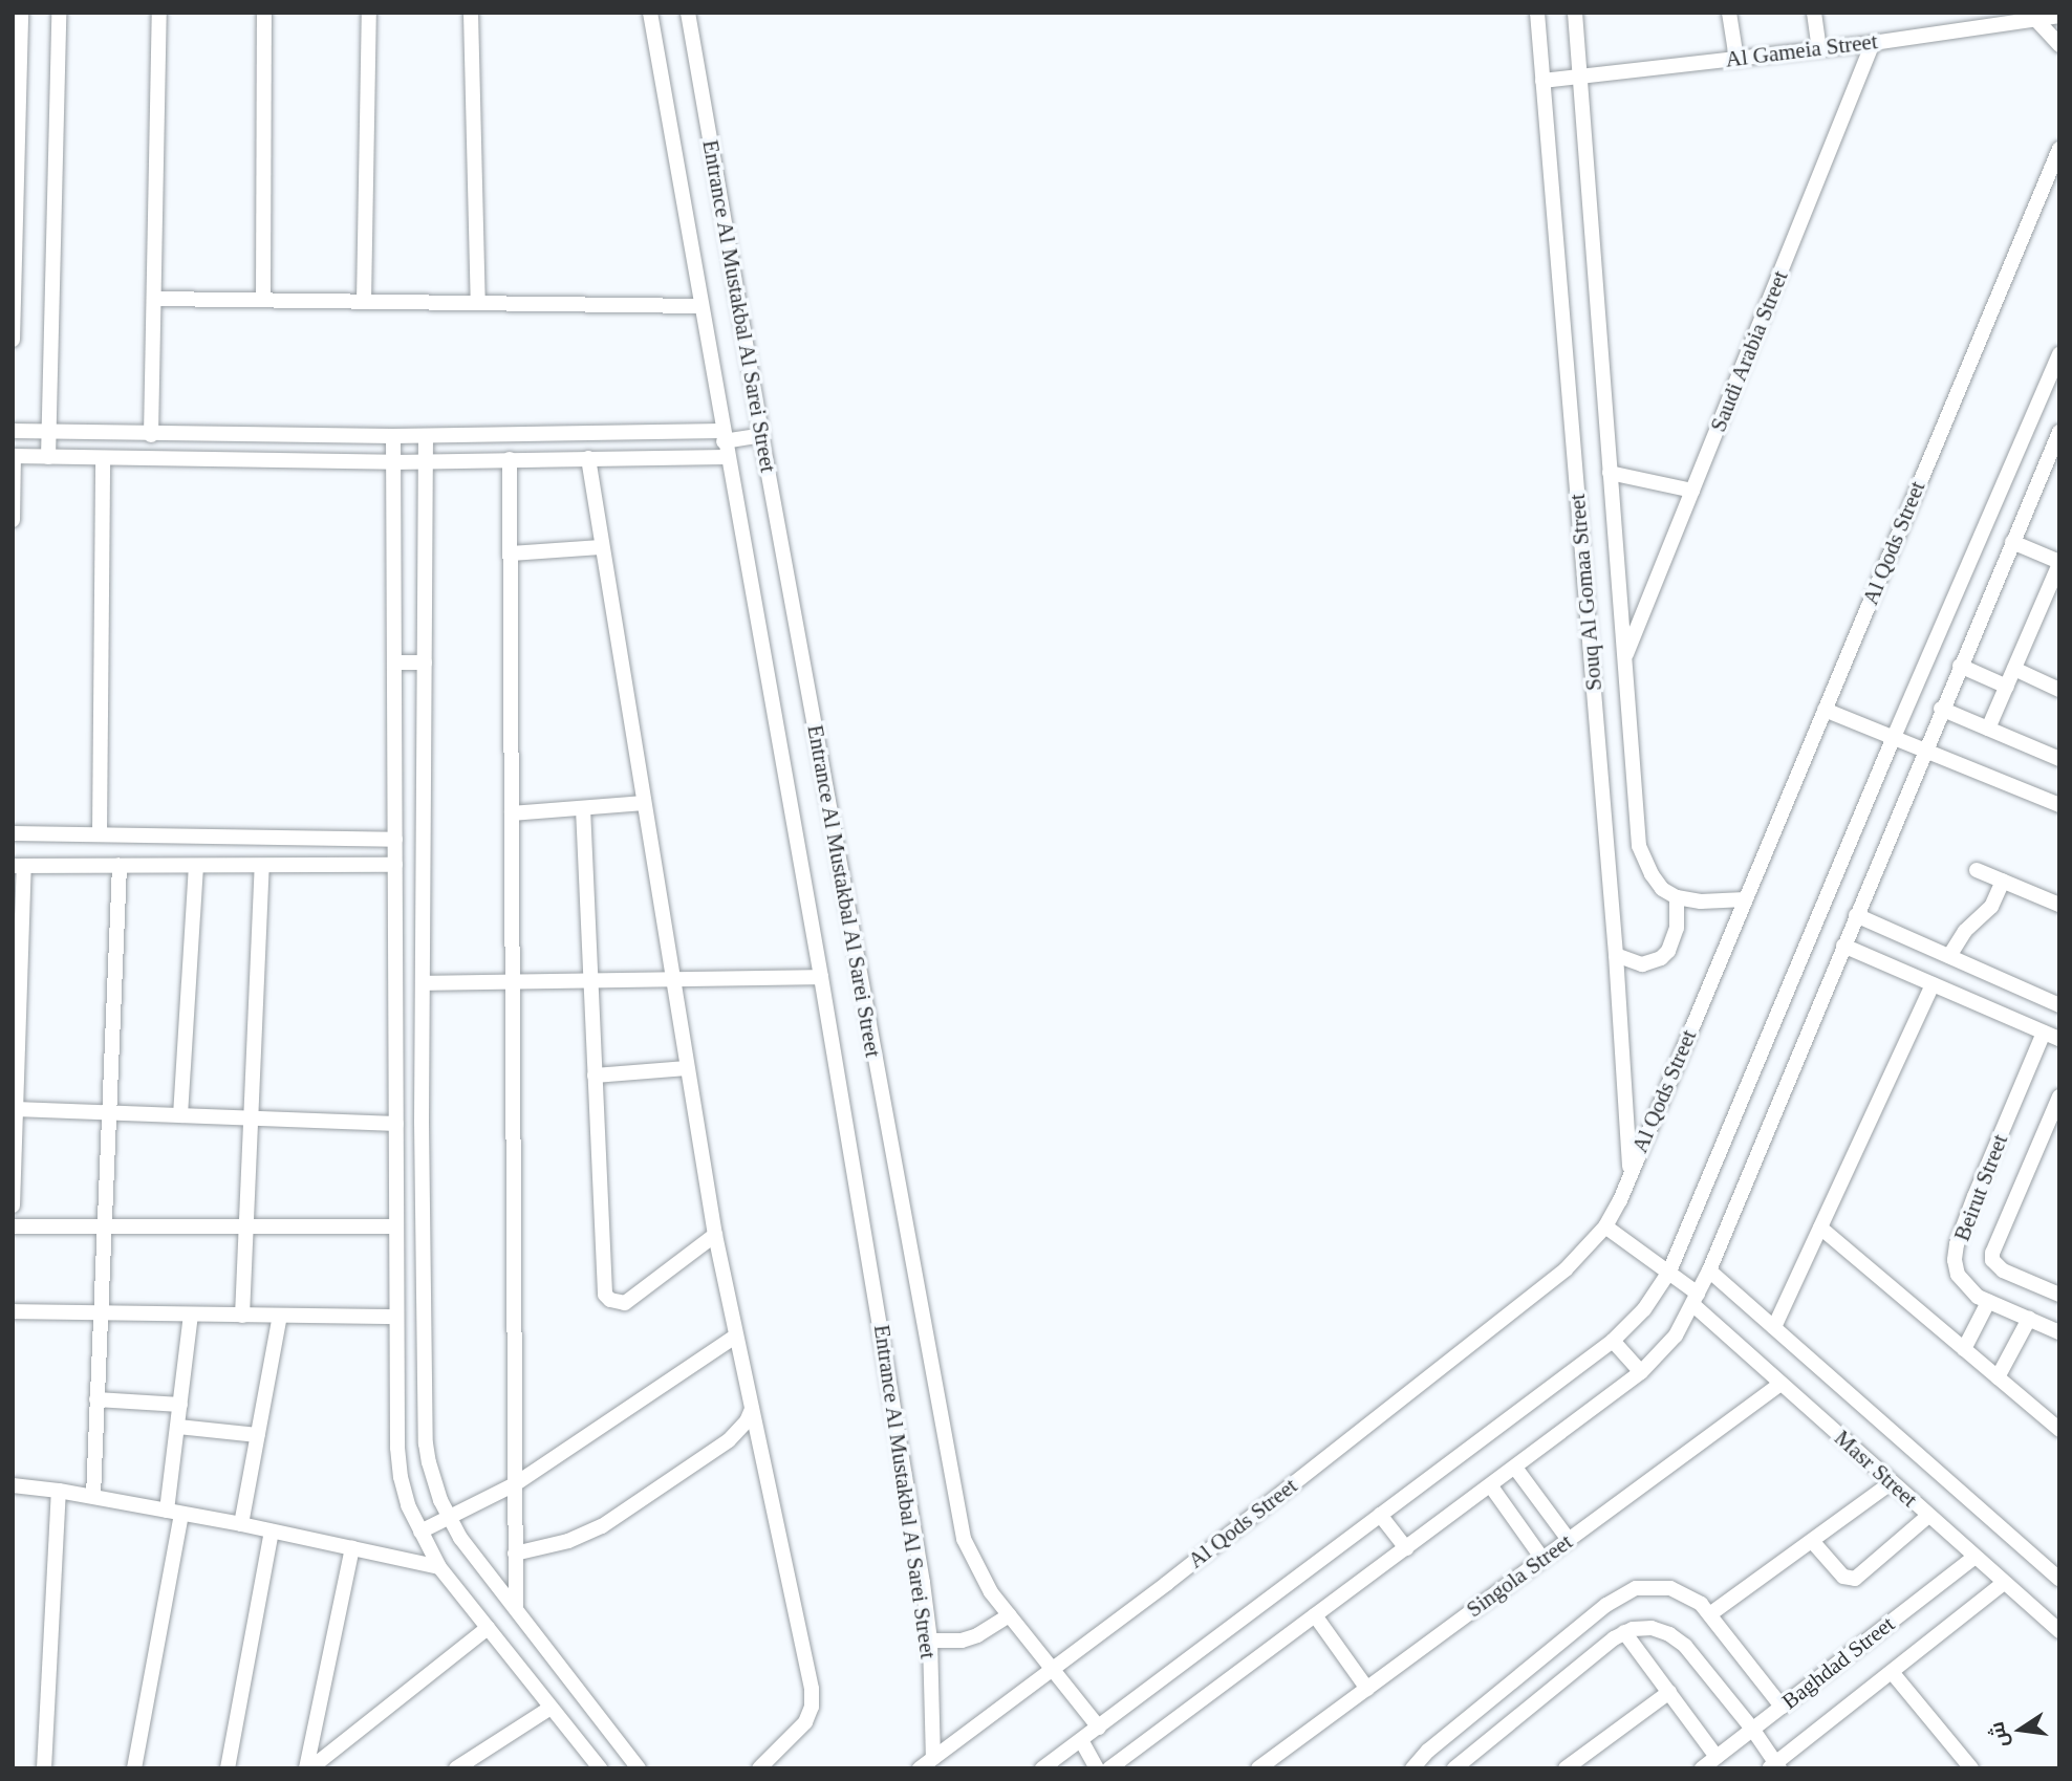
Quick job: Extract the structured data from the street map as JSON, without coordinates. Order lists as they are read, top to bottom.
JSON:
{
  "streets": {
    "street": [
      "Al Gameia Street",
      "Entrance Al Mustakbal Al Sarei Street",
      "Saudi Arabia Street",
      "Al Qods Street",
      "Souq Al Gomaa Street",
      "Beirut Street",
      "Masr Street",
      "Singola Street",
      "Baghdad Street"
    ]
  },
  "crossings": [
    ["Al Gameia Street", "Saudi Arabia Street"],
    ["Al Gameia Street", "Souq Al Gomaa Street"],
    ["Entrance Al Mustakbal Al Sarei Street", "Al Qods Street"],
    ["Saudi Arabia Street", "Souq Al Gomaa Street"],
    ["Al Qods Street", "Souq Al Gomaa Street"],
    ["Al Qods Street", "Masr Street"],
    ["Masr Street", "Singola Street"],
    ["Masr Street", "Baghdad Street"]
  ],
  "north": "left"
}
